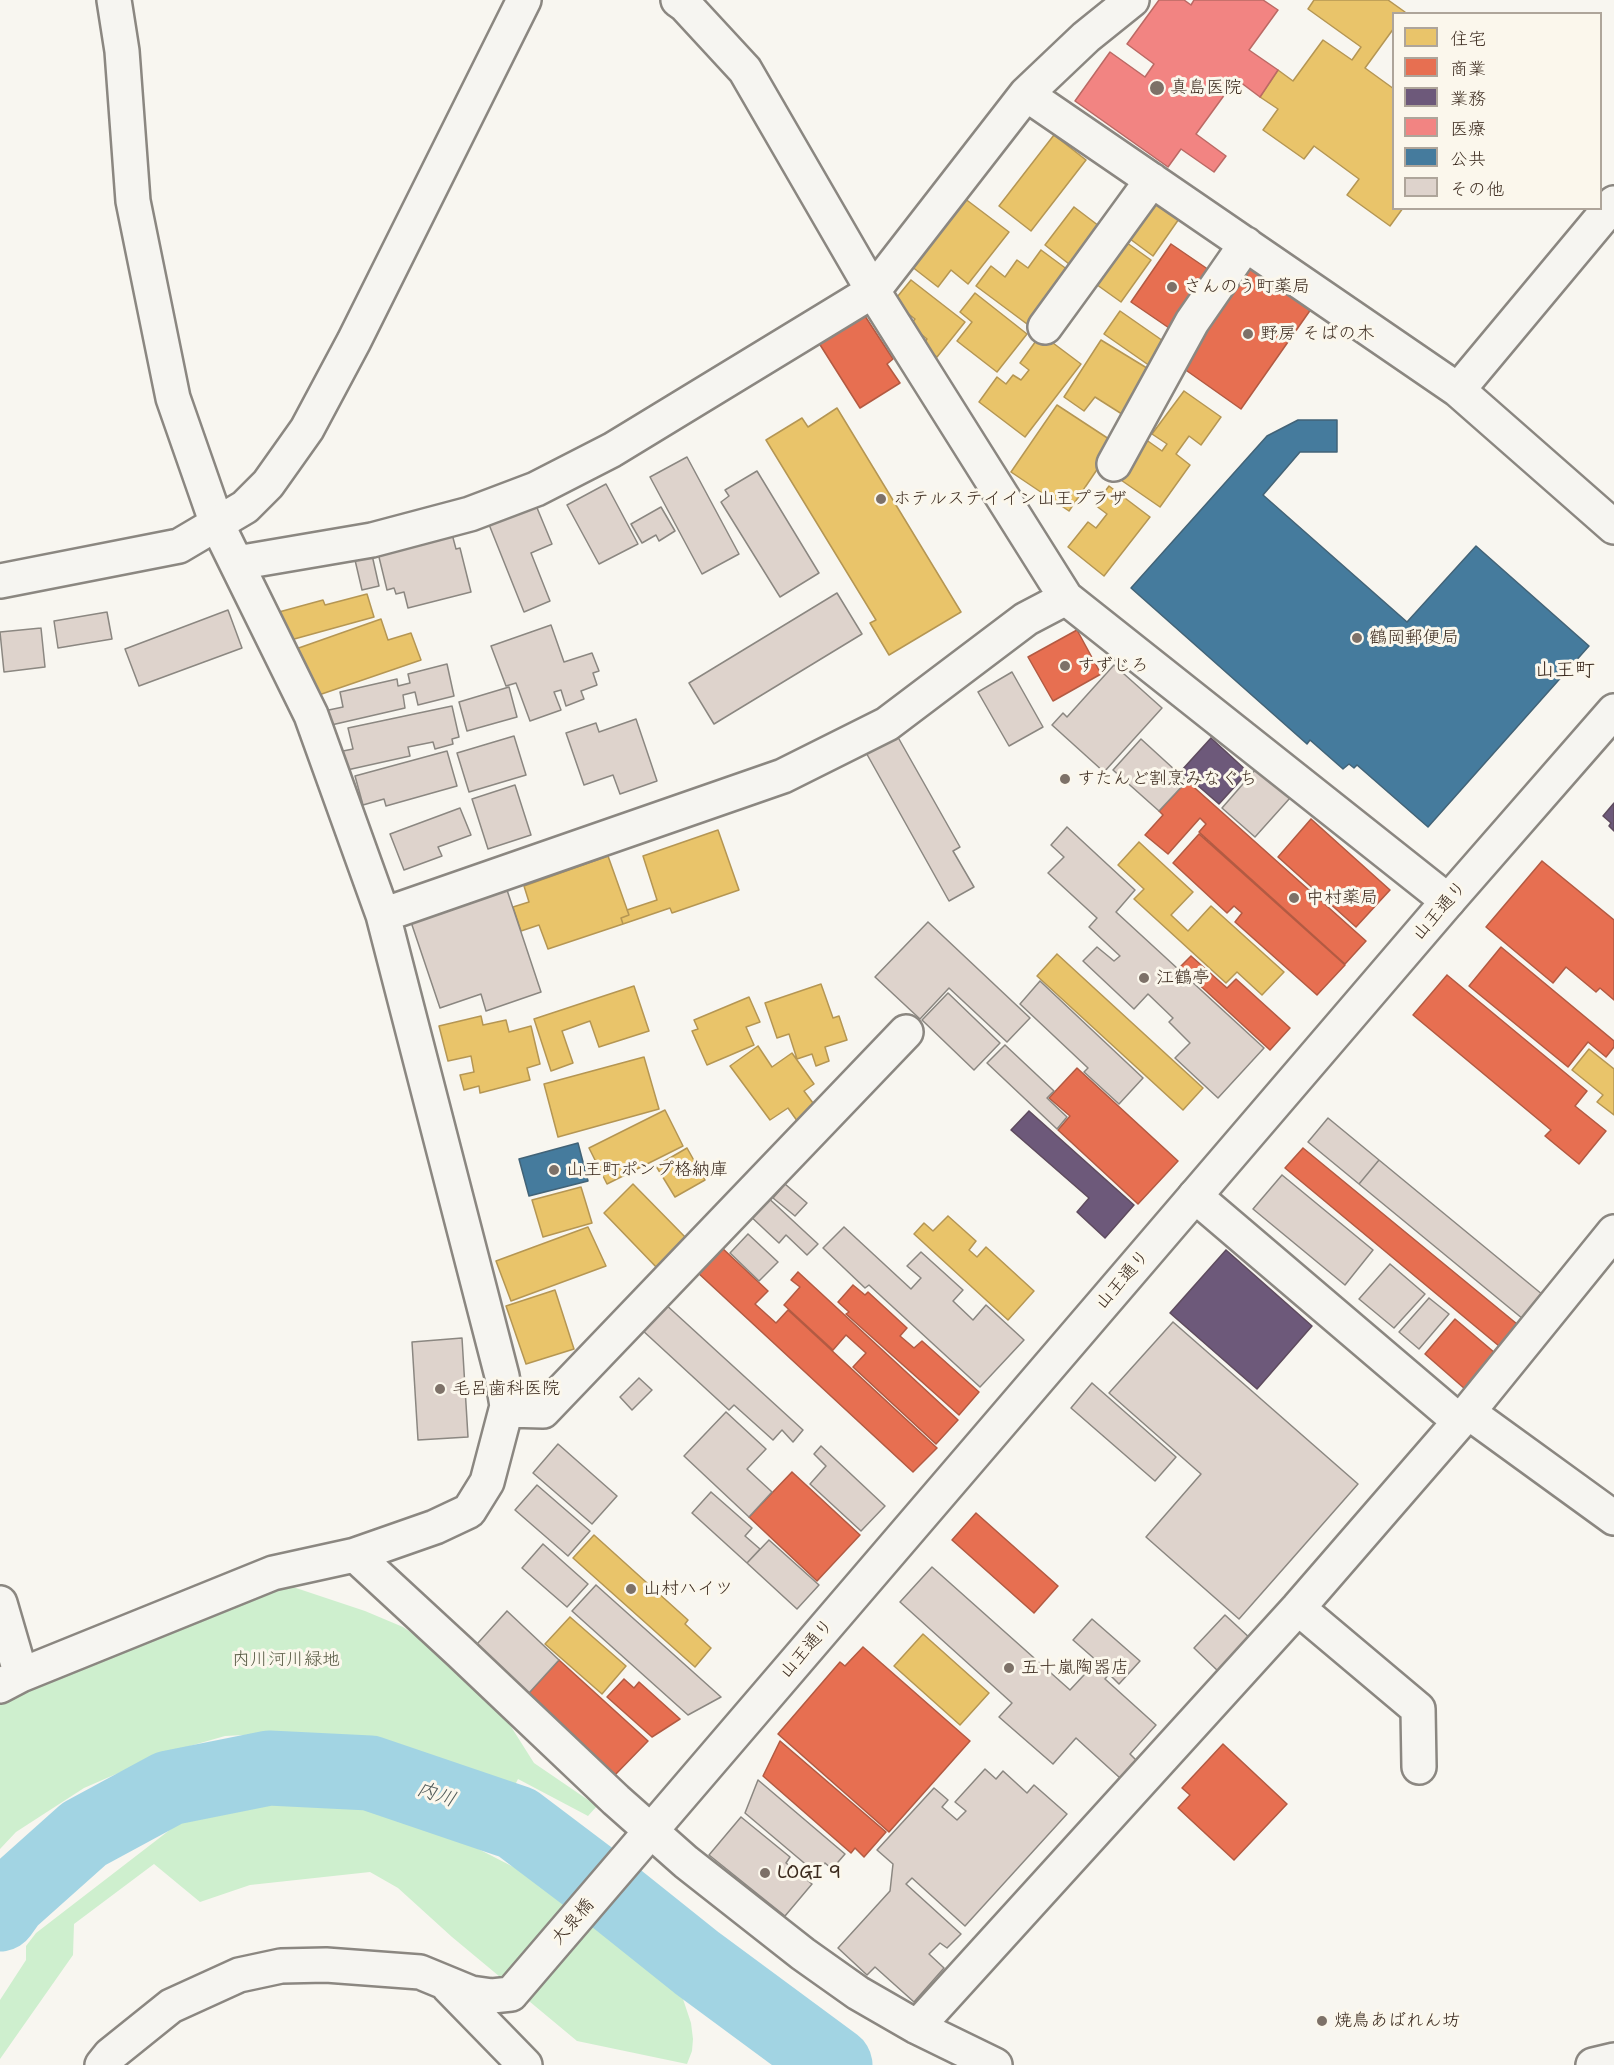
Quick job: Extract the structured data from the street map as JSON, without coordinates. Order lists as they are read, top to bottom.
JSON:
{
  "streets": {
    "street": ["山王通り", "大泉橋"]
  },
  "crossings": [
    ["山王通り", "大泉橋"]
  ],
  "districts": ["山王町"],
  "water": ["内川"],
  "parks": ["内川河川緑地"],
  "places": [
    "真島医院",
    "さんのう町薬局",
    "野房 そばの木",
    "ホテルステイイン山王プラザ",
    "鶴岡郵便局",
    "すずじろ",
    "すたんど割烹みなぐち",
    "中村薬局",
    "江鶴亭",
    "山王町ポンプ格納庫",
    "毛呂歯科医院",
    "山村ハイツ",
    "五十嵐陶器店",
    "LOGI 9",
    "焼鳥あばれん坊"
  ],
  "legend": [
    "住宅",
    "商業",
    "業務",
    "医療",
    "公共",
    "その他"
  ]
}
